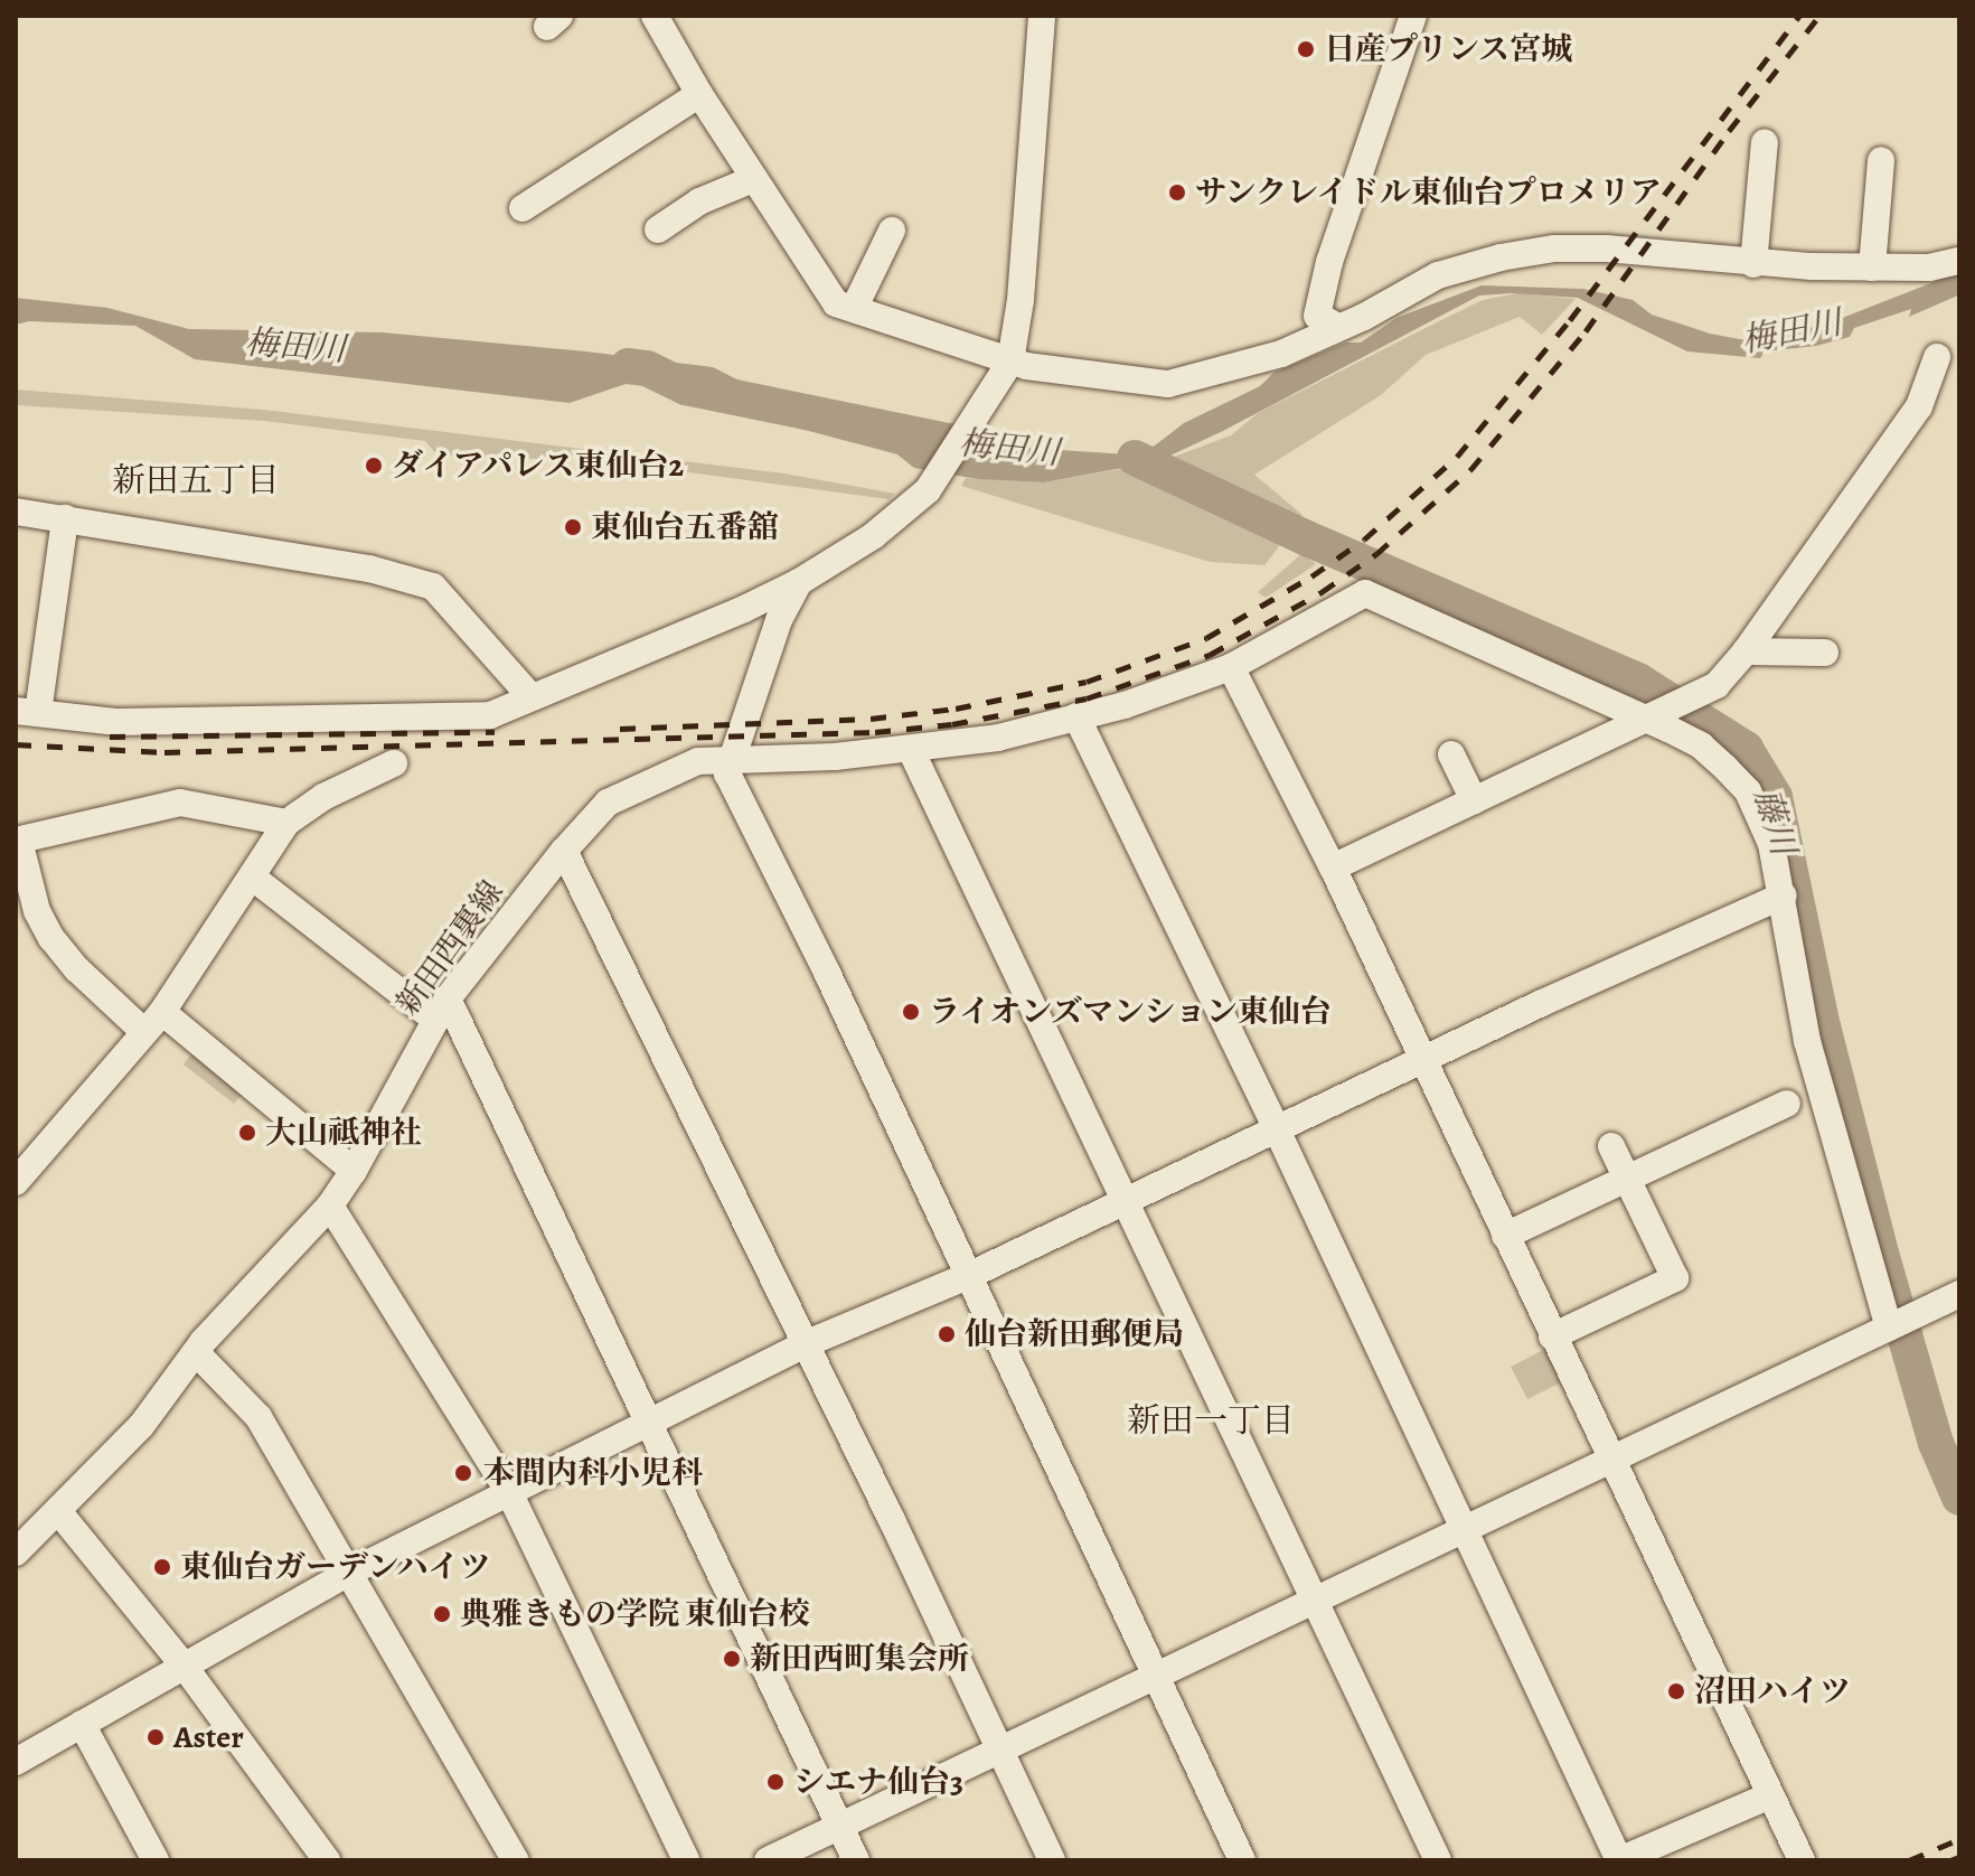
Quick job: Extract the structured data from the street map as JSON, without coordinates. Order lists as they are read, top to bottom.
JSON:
{
  "streets": {
    "street": ["新田西裏線"]
  },
  "districts": ["新田五丁目", "新田一丁目"],
  "water": ["梅田川", "藤川"],
  "places": [
    "日産プリンス宮城",
    "サンクレイドル東仙台プロメリア",
    "ダイアパレス東仙台2",
    "東仙台五番舘",
    "ライオンズマンション東仙台",
    "大山祗神社",
    "仙台新田郵便局",
    "本間内科小児科",
    "東仙台ガーデンハイツ",
    "典雅きもの学院 東仙台校",
    "新田西町集会所",
    "沼田ハイツ",
    "Aster",
    "シエナ仙台3"
  ]
}
